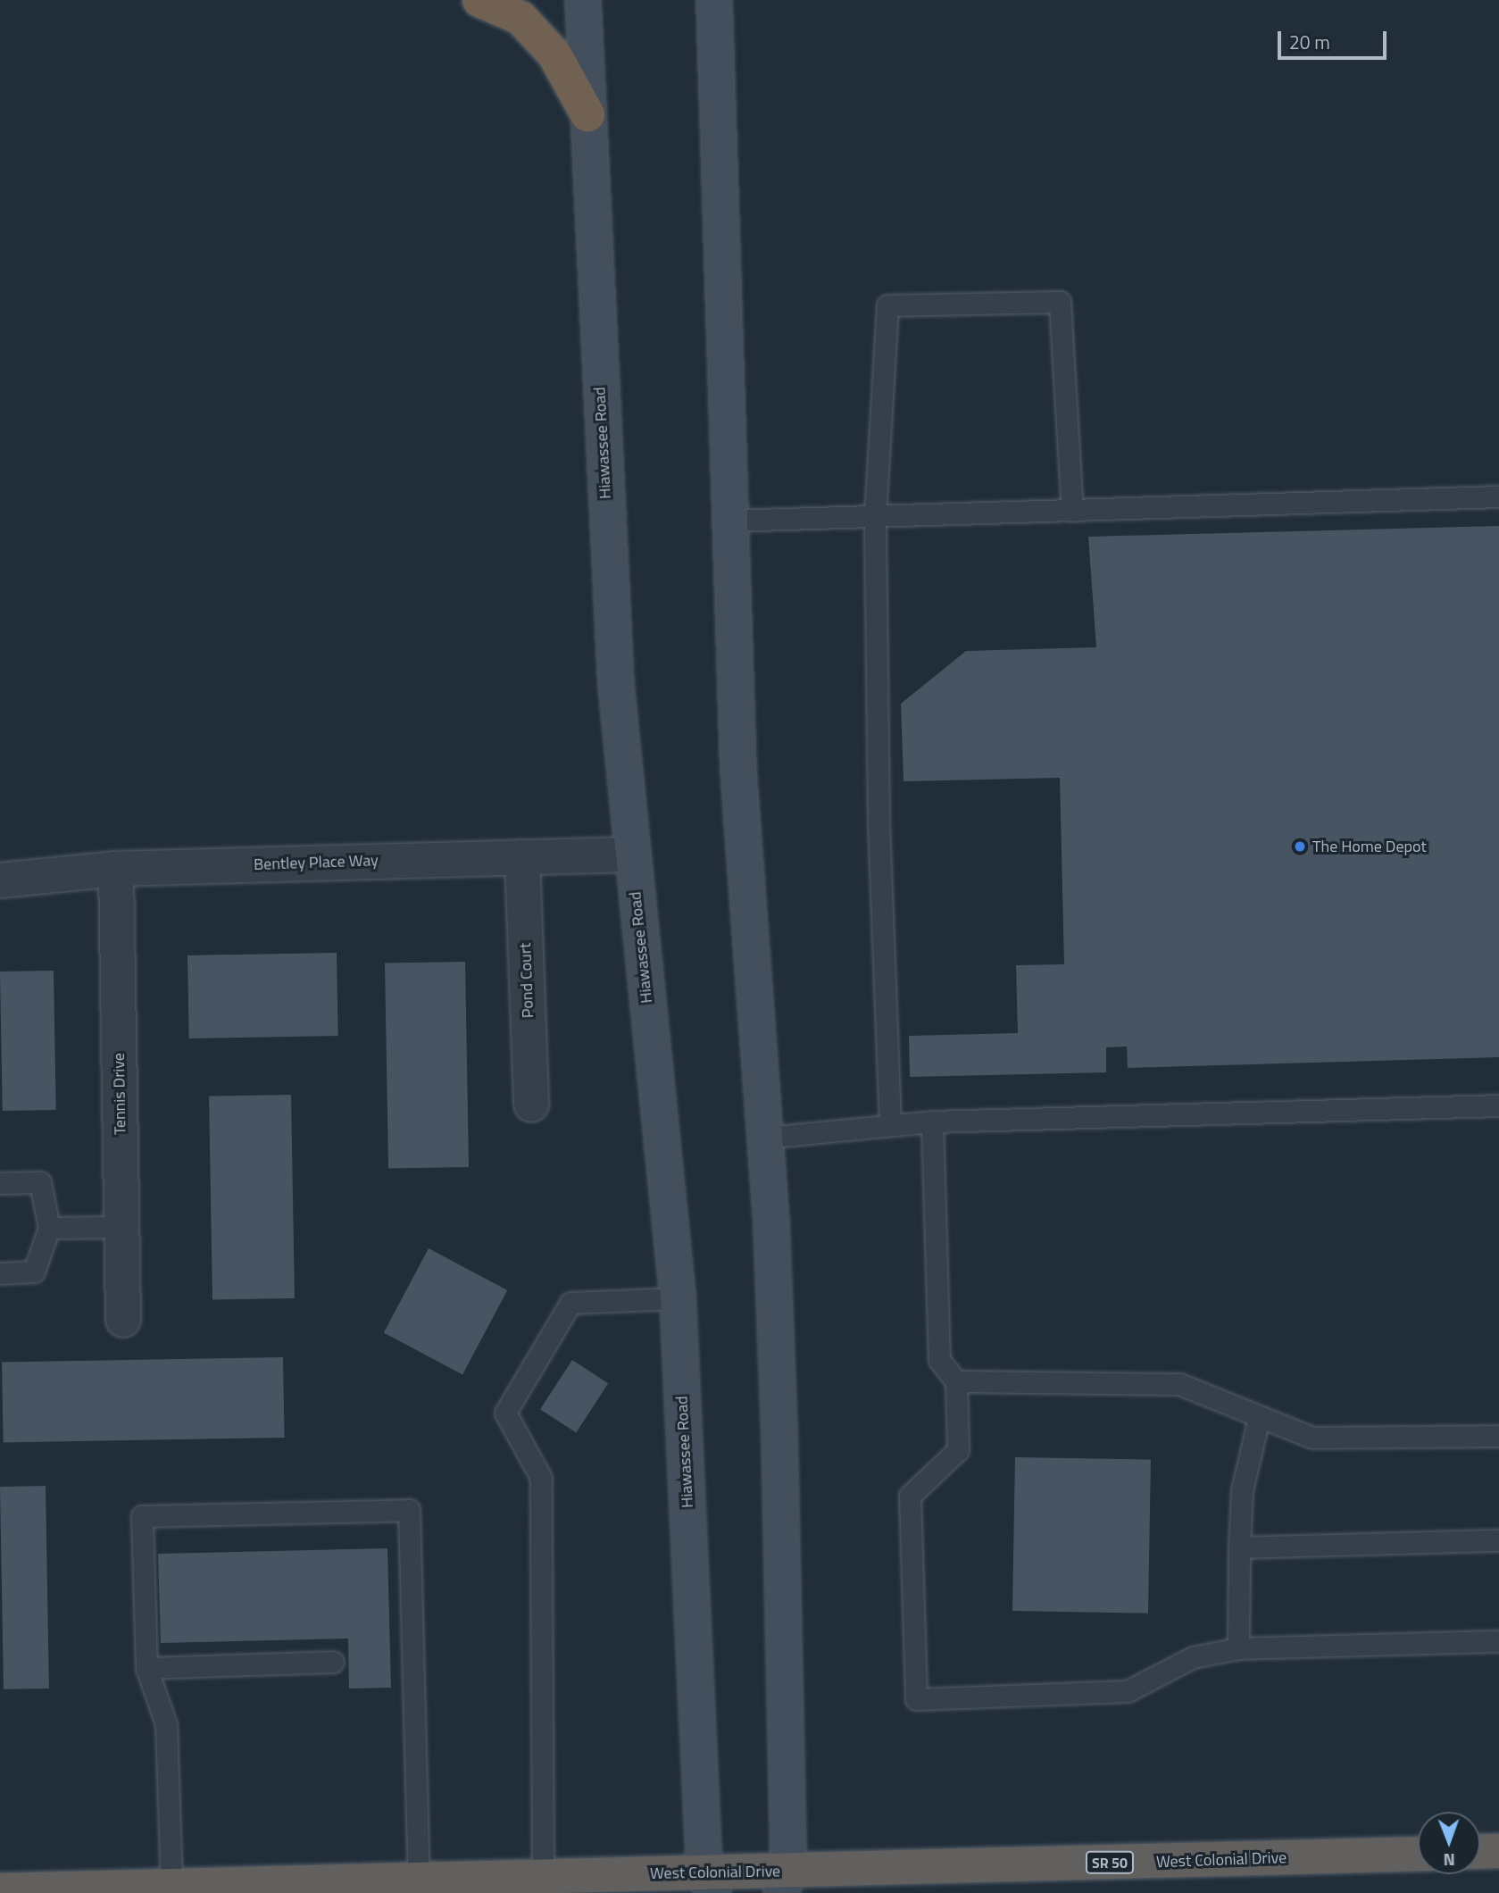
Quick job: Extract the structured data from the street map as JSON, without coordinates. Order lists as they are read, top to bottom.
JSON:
{
  "streets": {
    "highway": ["West Colonial Drive", "SR 50"],
    "main road": ["Hiawassee Road"],
    "street": ["Bentley Place Way", "Pond Court", "Tennis Drive"]
  },
  "crossings": [
    ["Hiawassee Road", "Bentley Place Way"],
    ["Hiawassee Road", "West Colonial Drive"],
    ["Bentley Place Way", "Pond Court"],
    ["Bentley Place Way", "Tennis Drive"]
  ],
  "places": ["The Home Depot"],
  "scale_bar": "20 m",
  "north": "bottom"
}
